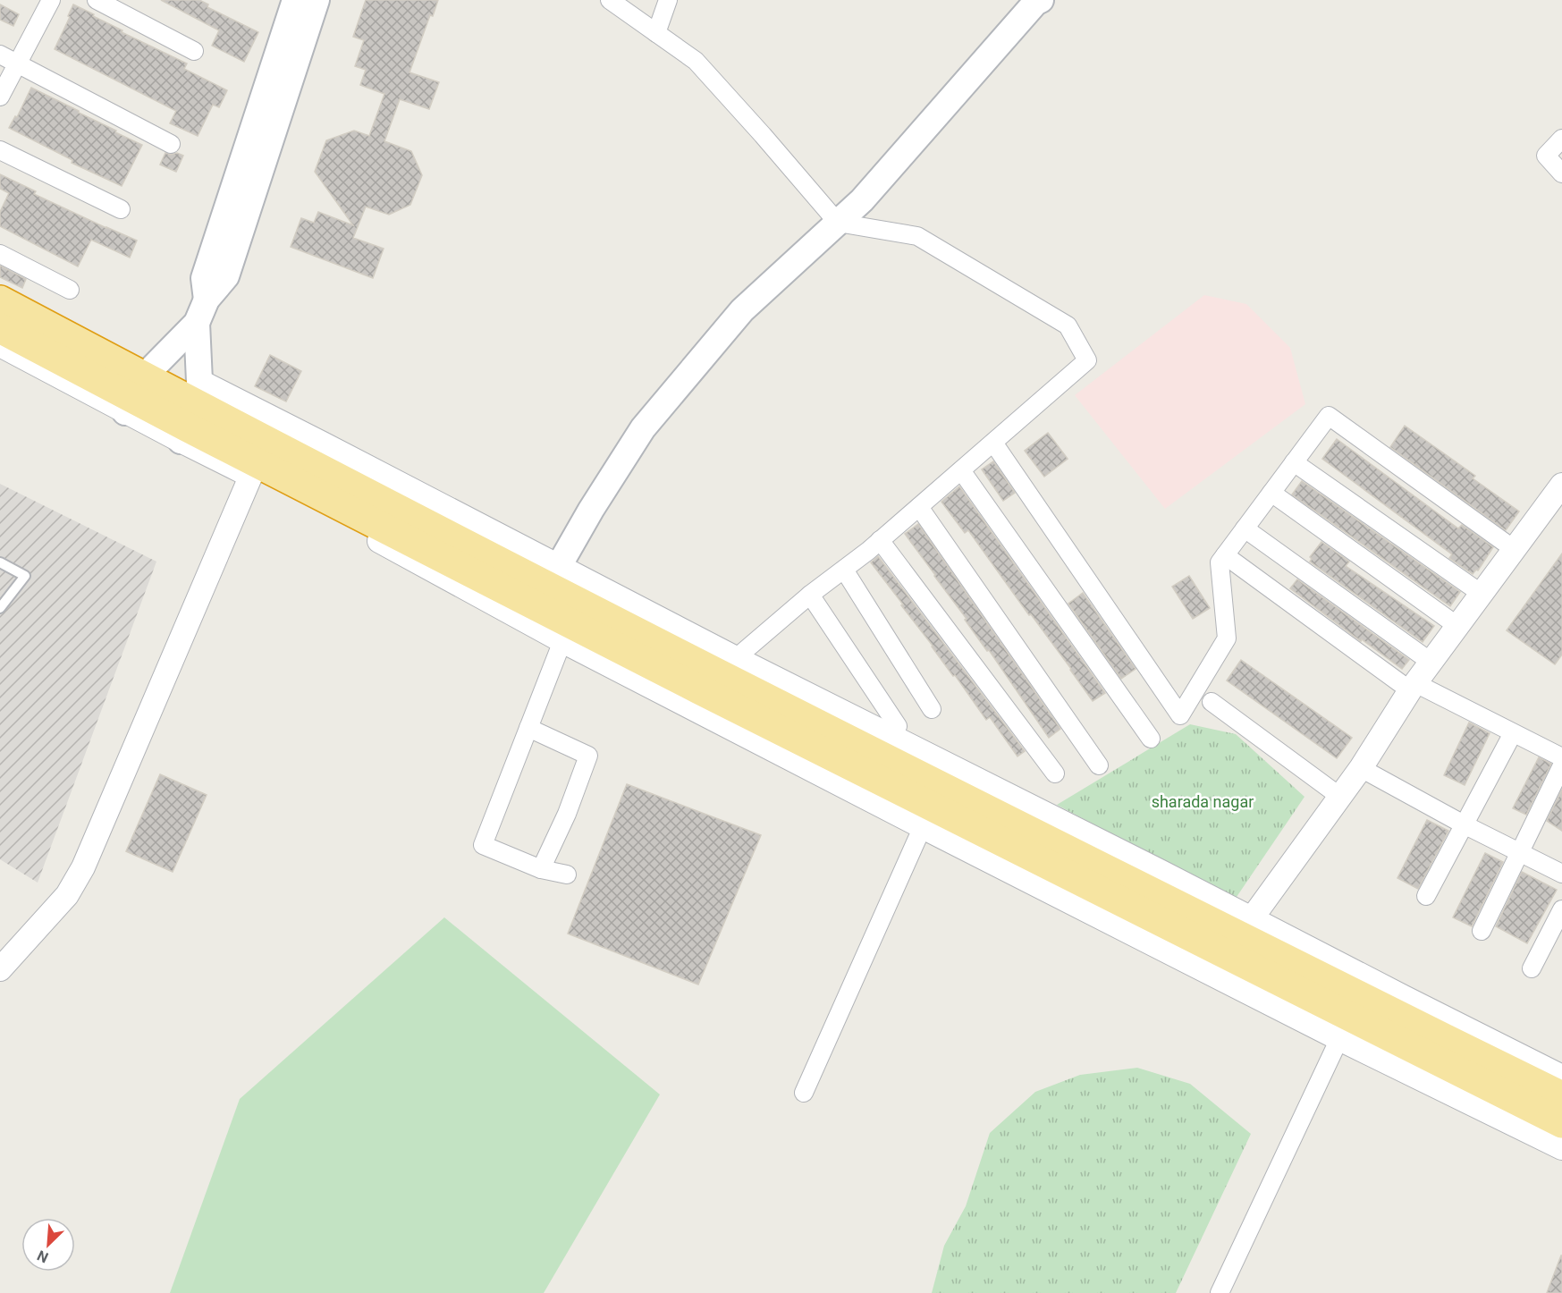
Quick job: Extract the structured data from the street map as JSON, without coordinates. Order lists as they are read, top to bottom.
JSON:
{
  "parks": ["sharada nagar"],
  "north": "bottom left"
}
